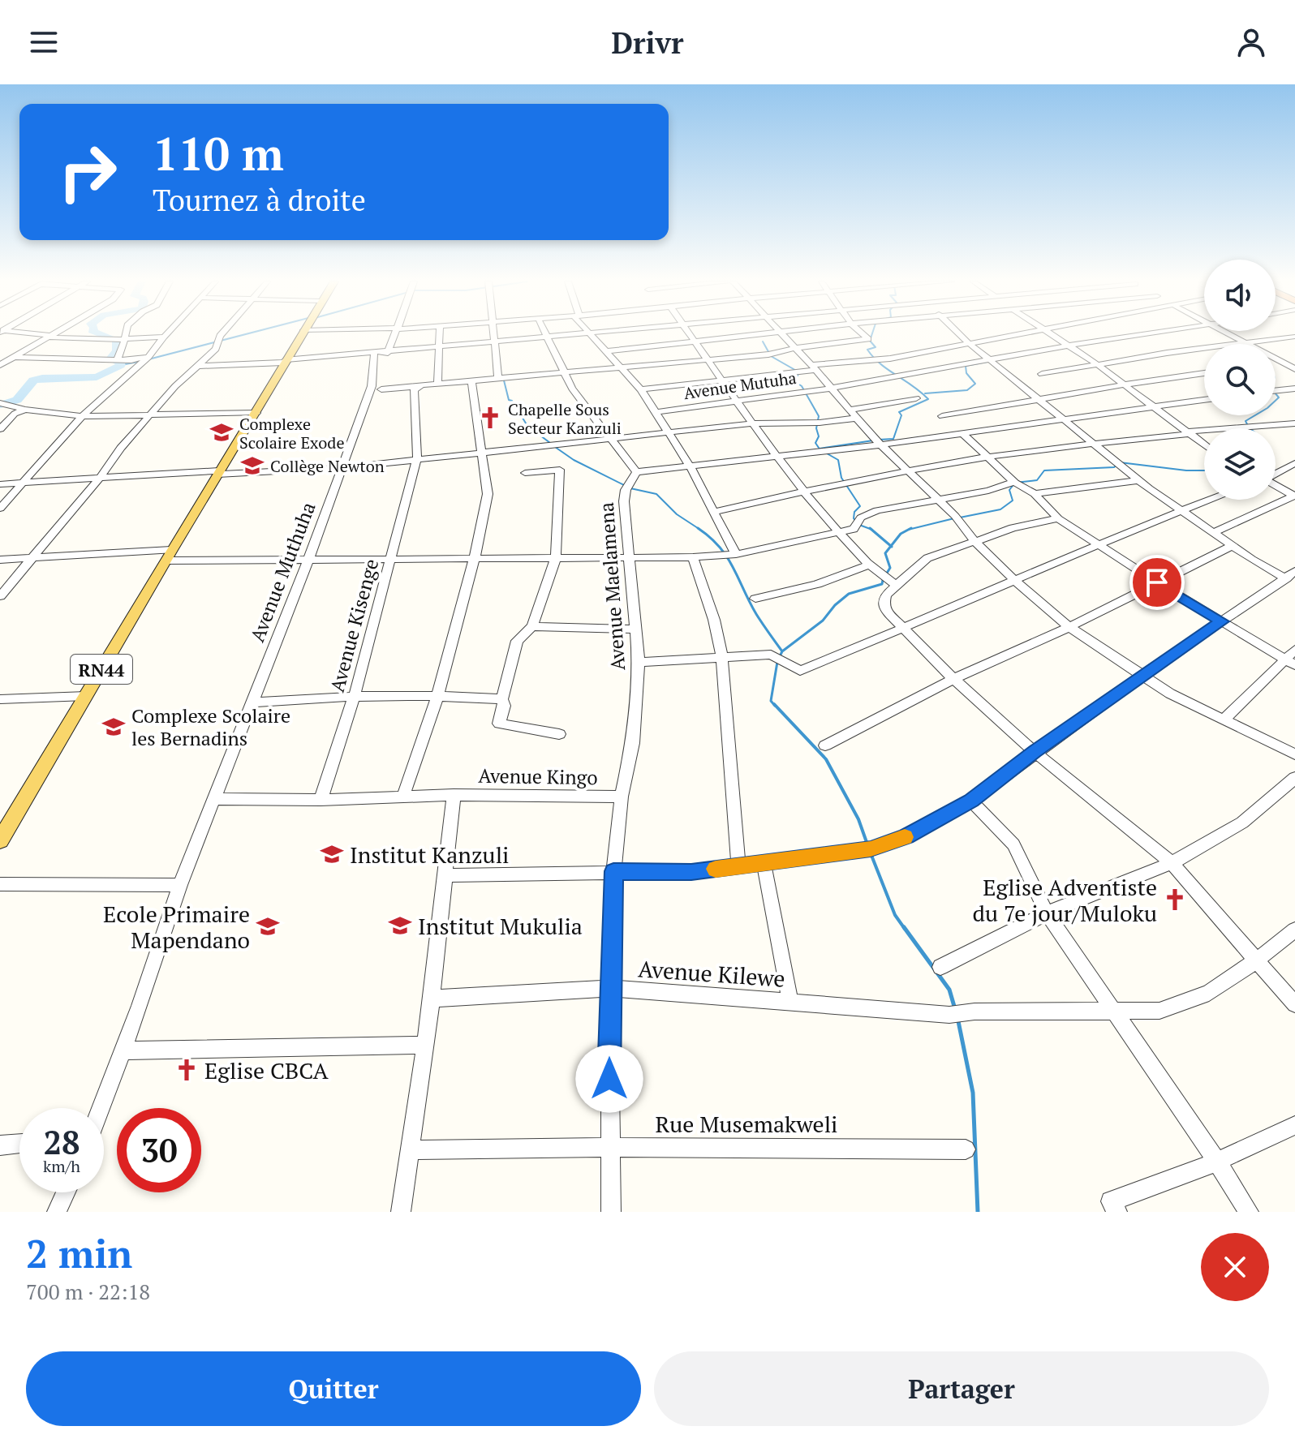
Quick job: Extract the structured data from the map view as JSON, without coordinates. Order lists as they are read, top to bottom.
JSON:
{
  "streets": {
    "main road": ["RN44"],
    "street": [
      "Avenue Mutuha",
      "Avenue Muthuha",
      "Avenue Maelamena",
      "Avenue Kisenge",
      "Avenue Kingo",
      "Avenue Kilewe",
      "Rue Musemakweli"
    ]
  },
  "crossings": [
    ["Avenue Muthuha", "Avenue Kingo"],
    ["Avenue Maelamena", "Avenue Kingo"],
    ["Avenue Kisenge", "Avenue Kingo"]
  ],
  "places": {
    "church": ["Chapelle Sous Secteur Kanzuli", "Eglise Adventiste du 7e jour/Muloku", "Eglise CBCA"],
    "school or university": [
      "Complexe Scolaire Exode",
      "Collège Newton",
      "Complexe Scolaire les Bernadins",
      "Institut Kanzuli",
      "Institut Mukulia",
      "Ecole Primaire Mapendano"
    ]
  },
  "page": {
    "header": "Drivr",
    "turn": ["110 m", "Tournez à droite"],
    "speed": "28 km/h",
    "limit": "30",
    "heading": ["2 min", "700 m · 22:18"],
    "buttons": ["Quitter", "Partager"]
  }
}
